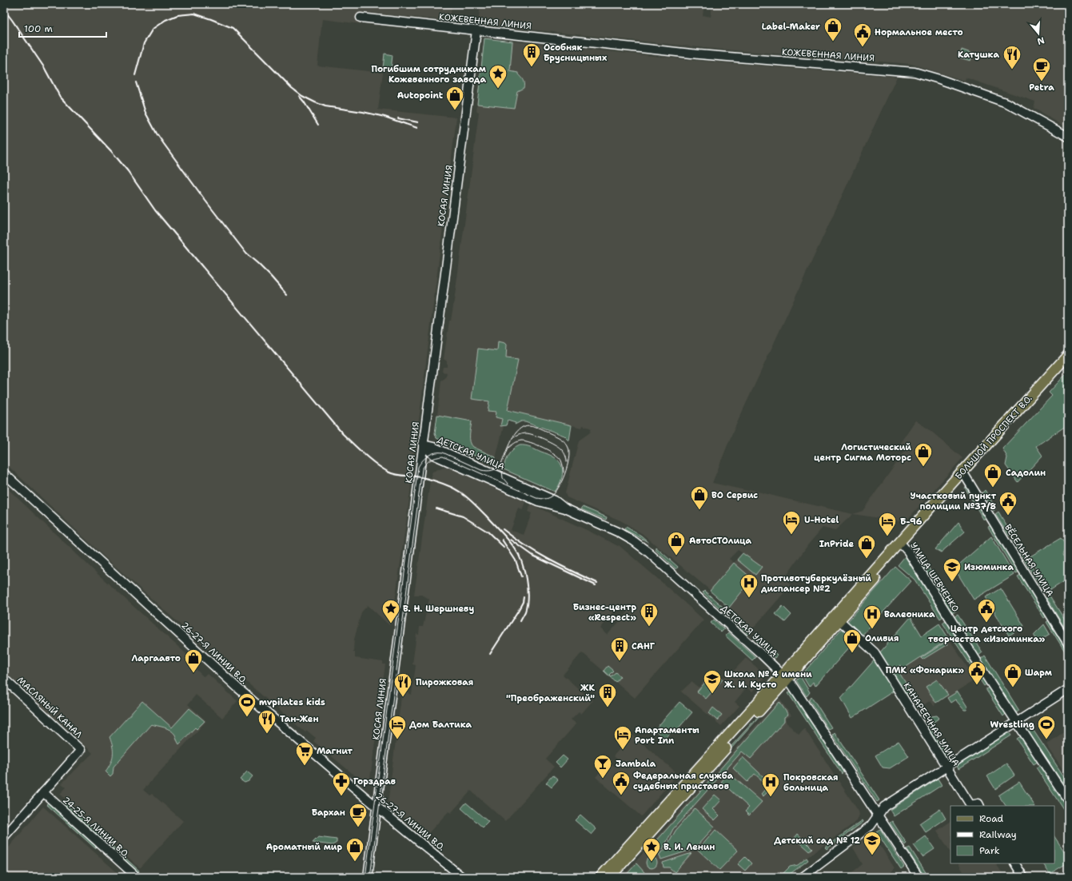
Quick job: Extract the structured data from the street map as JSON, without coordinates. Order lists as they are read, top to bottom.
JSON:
{
  "streets": {
    "main road": ["БОЛЬШОЙ ПРОСПЕКТ В.О."],
    "street": [
      "КОЖЕВЕННАЯ ЛИНИЯ",
      "КОСАЯ ЛИНИЯ",
      "ДЕТСКАЯ УЛИЦА",
      "ВЁСЕЛЬНАЯ УЛИЦА",
      "УЛИЦА ШЕВЧЕНКО",
      "26-27-Я ЛИНИИ В.О.",
      "МАСЛЯНЫЙ КАНАЛ",
      "КАНАРЕЕЧНАЯ УЛИЦА",
      "24-25-Я ЛИНИИ В.О."
    ]
  },
  "crossings": [
    ["КОЖЕВЕННАЯ ЛИНИЯ", "КОСАЯ ЛИНИЯ"],
    ["КОСАЯ ЛИНИЯ", "ДЕТСКАЯ УЛИЦА"],
    ["КОСАЯ ЛИНИЯ", "26-27-Я ЛИНИИ В.О."],
    ["БОЛЬШОЙ ПРОСПЕКТ В.О.", "ДЕТСКАЯ УЛИЦА"],
    ["БОЛЬШОЙ ПРОСПЕКТ В.О.", "ВЁСЕЛЬНАЯ УЛИЦА"],
    ["БОЛЬШОЙ ПРОСПЕКТ В.О.", "УЛИЦА ШЕВЧЕНКО"],
    ["БОЛЬШОЙ ПРОСПЕКТ В.О.", "КАНАРЕЕЧНАЯ УЛИЦА"],
    ["МАСЛЯНЫЙ КАНАЛ", "24-25-Я ЛИНИИ В.О."]
  ],
  "places": {
    "shop": [
      "Label-Maker",
      "Autopoint",
      "Логистический центр Сигма Моторс",
      "Садолин",
      "ВО Сервис",
      "АвтоСТОлица",
      "InPride",
      "Оливия",
      "Ларгаавто",
      "Шарм",
      "Ароматный мир"
    ],
    "public building": [
      "Нормальное место",
      "Участковый пункт полиции №37/8",
      "Центр детского творчества «Изюминка»",
      "ПМК «Фонарик»",
      "Федеральная служба судебных приставов"
    ],
    "building": [
      "Особняк Брусницыных",
      "Бизнес-центр «Respect»",
      "САНГ",
      "ЖК \"Преображенский\""
    ],
    "restaurant": ["Катушка", "Пирожковая", "Тан-Жен"],
    "cafe": ["Petra", "Бархан"],
    "place": ["Погибшим сотрудникам Кожевенного завода", "В. Н. Шершневу", "В. И. Ленин"],
    "hotel": [
      "U-Hotel",
      "Б-96",
      "Дом Балтика",
      "Апартаменты Port Inn"
    ],
    "school or university": ["Изюминка", "Школа № 4 имени Ж. И. Кусто", "Детский сад № 12"],
    "hospital": ["Противотуберкулёзный диспансер №2", "Валеоника", "Покровская больница"],
    "sports": ["mvpilates kids", "Wrestling"],
    "supermarket": ["Магнит"],
    "bar": ["Jambala"],
    "pharmacy": ["Горздрав"]
  },
  "legend": ["Road", "Railway", "Park"],
  "scale_bar": "100 m",
  "north": "bottom"
}
